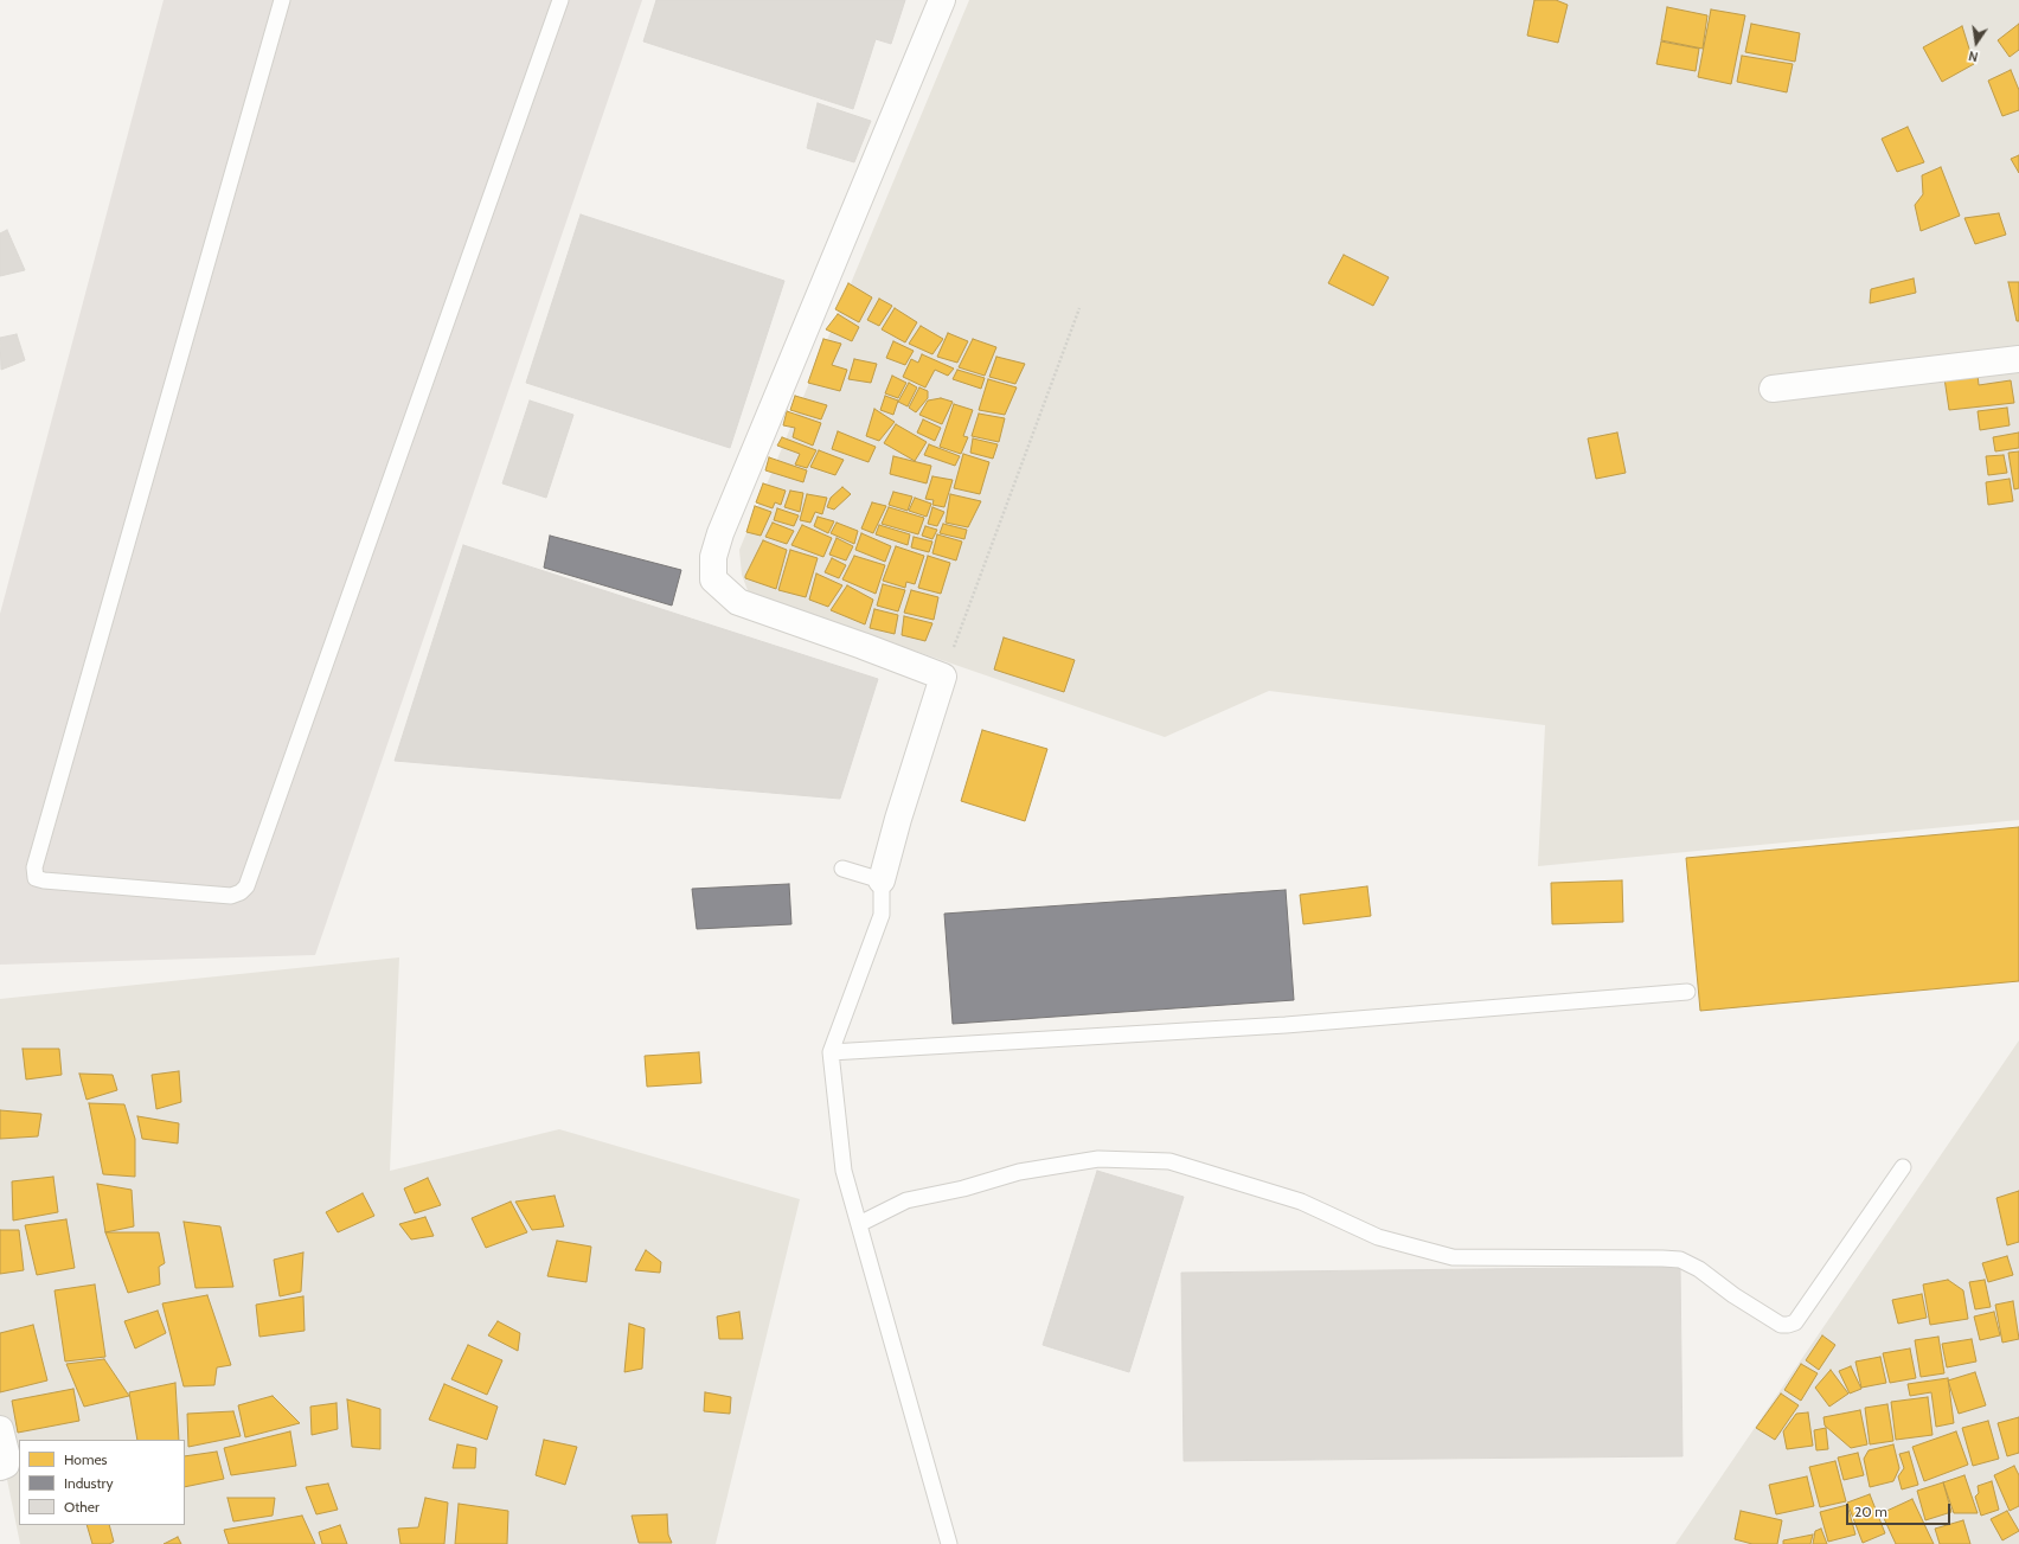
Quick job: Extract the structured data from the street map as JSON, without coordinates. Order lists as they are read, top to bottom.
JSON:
{
  "legend": ["Homes", "Industry", "Other"],
  "scale_bar": "20 m",
  "north": "bottom"
}
